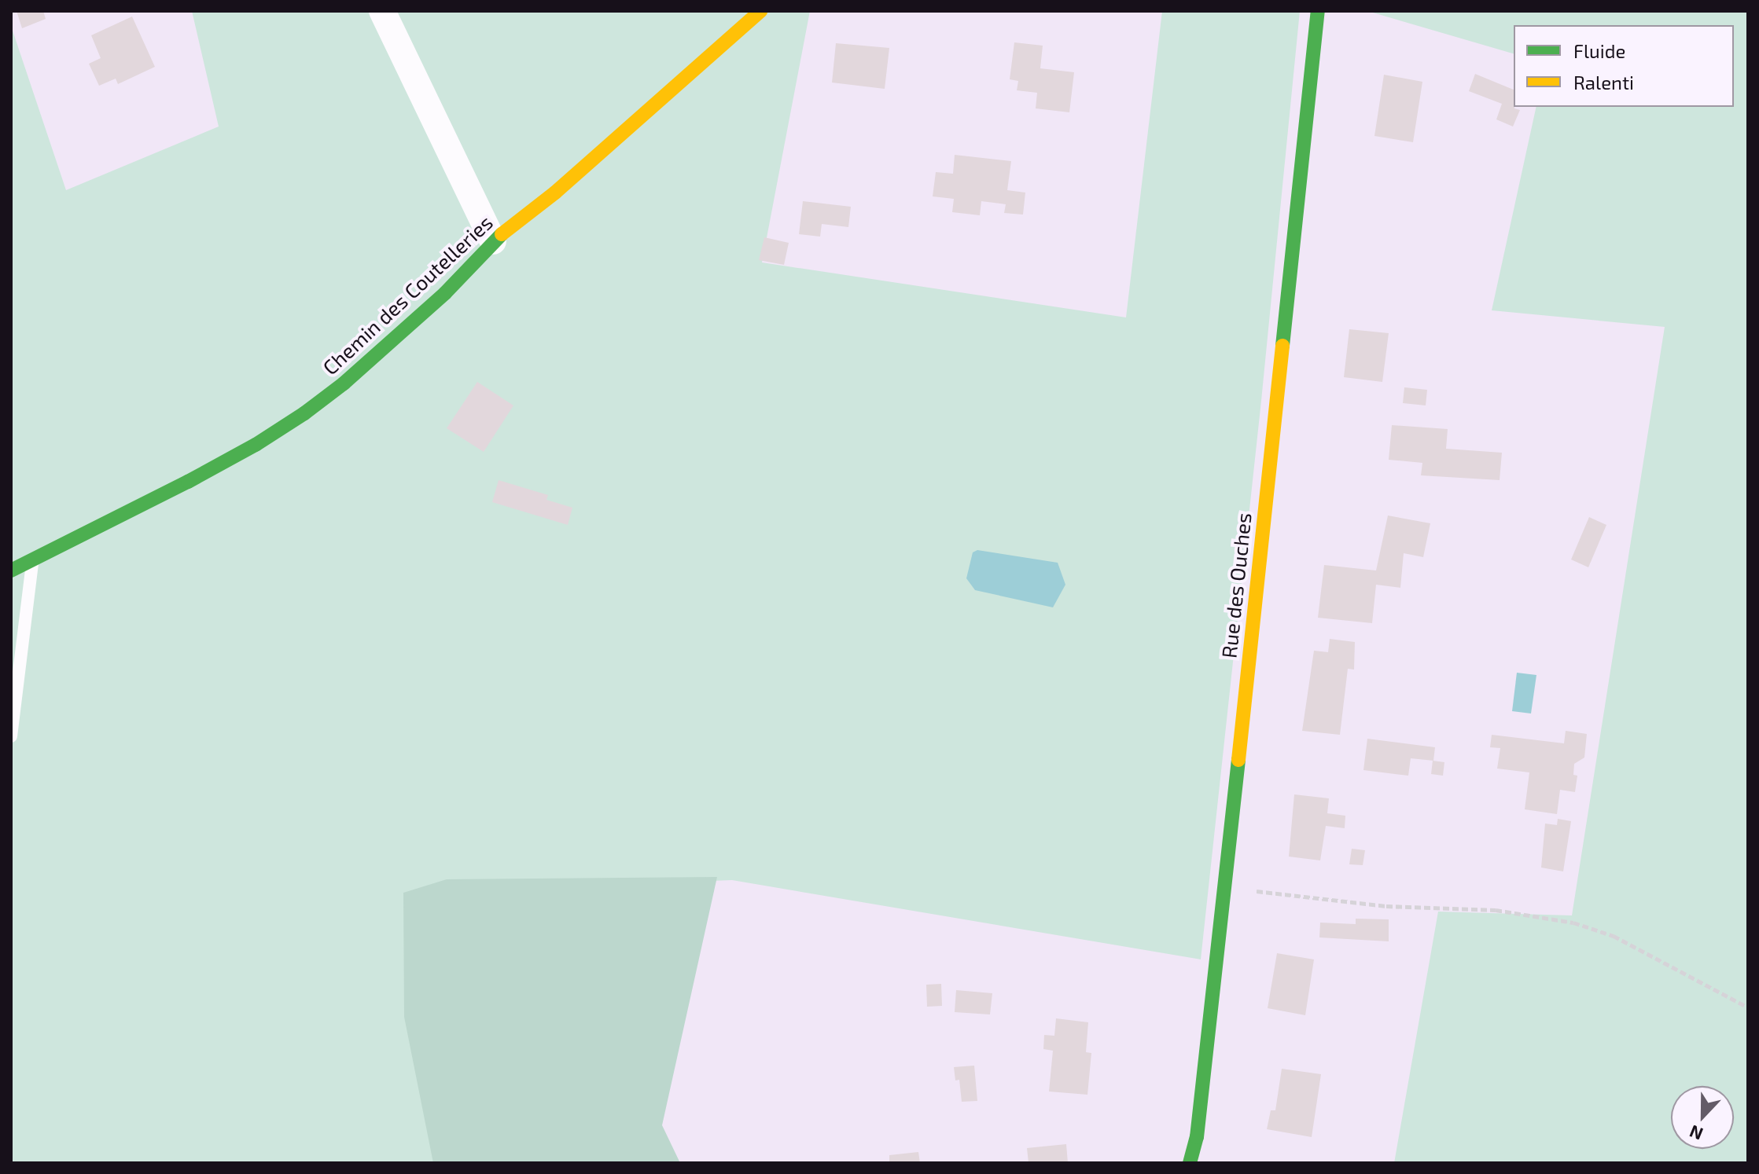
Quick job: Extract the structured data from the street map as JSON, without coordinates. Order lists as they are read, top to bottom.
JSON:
{
  "streets": {
    "street": ["Chemin des Coutelleries", "Rue des Ouches"]
  },
  "legend": ["Fluide", "Ralenti"],
  "north": "bottom"
}
